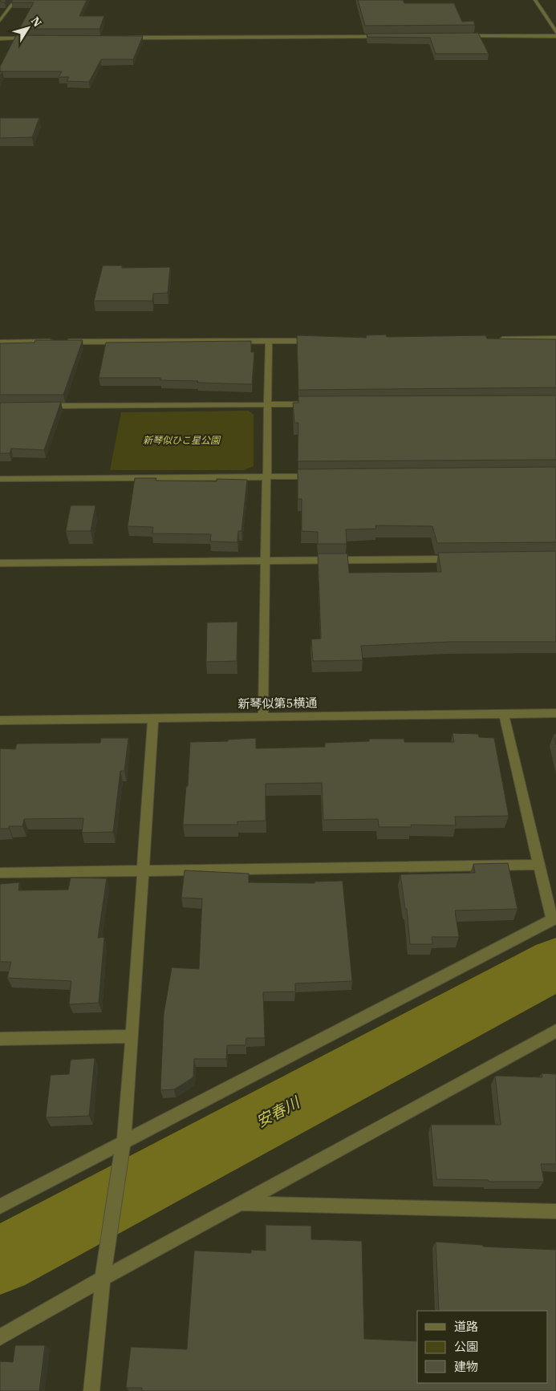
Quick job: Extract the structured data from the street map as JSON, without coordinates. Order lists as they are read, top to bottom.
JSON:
{
  "streets": {
    "street": ["新琴似第5横通"]
  },
  "water": ["安春川"],
  "parks": ["新琴似ひこ星公園"],
  "legend": ["道路", "公園", "建物"],
  "north": "top right"
}
